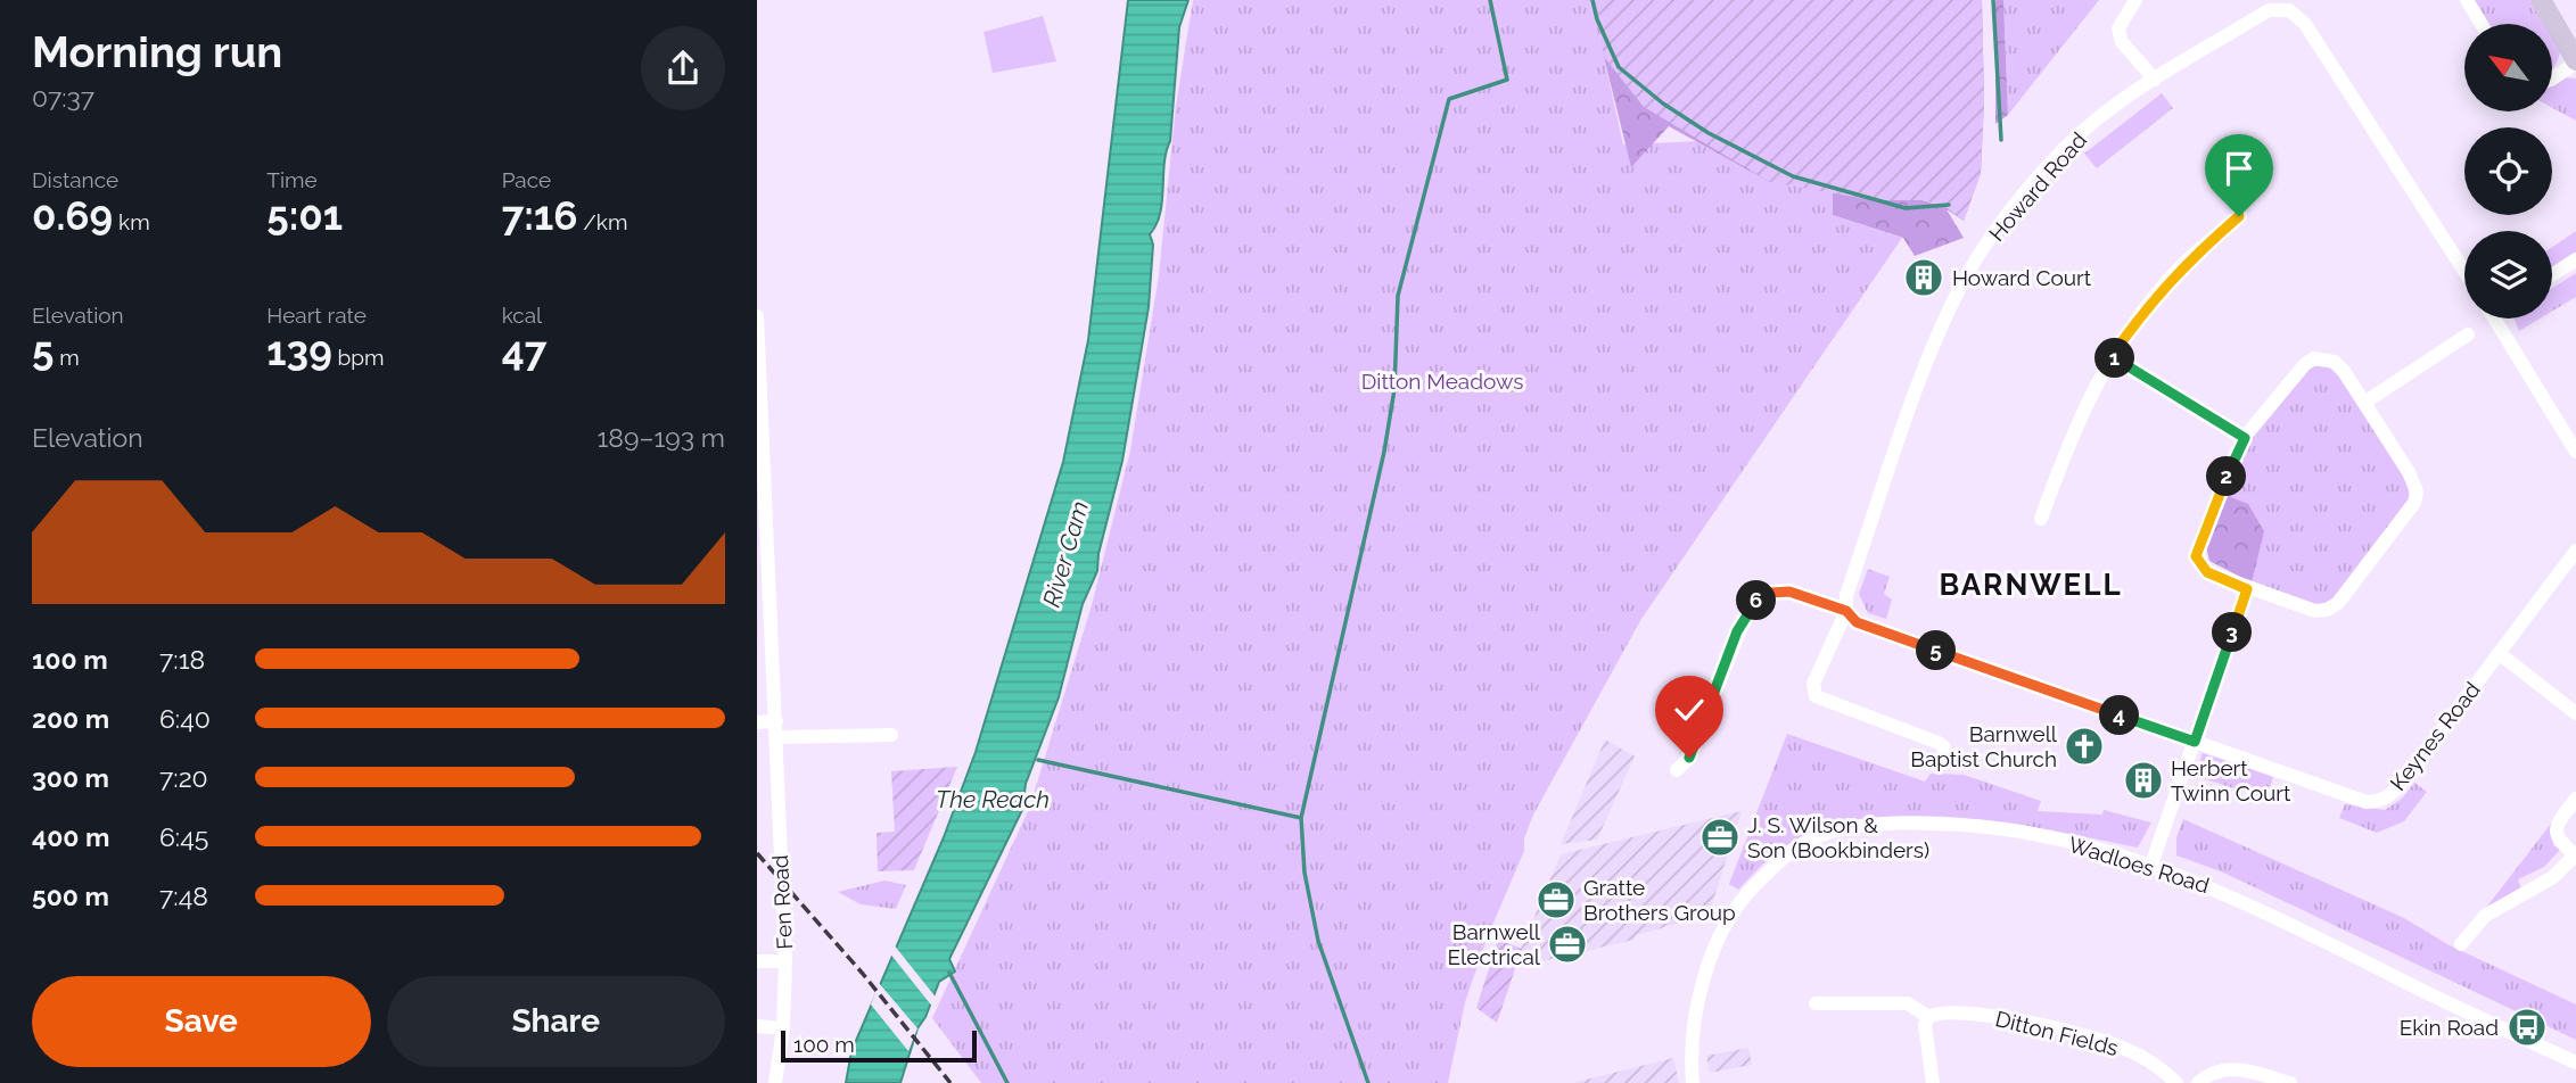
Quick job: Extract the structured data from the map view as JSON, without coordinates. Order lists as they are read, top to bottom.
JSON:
{
  "streets": {
    "street": [
      "Howard Road",
      "Keynes Road",
      "Wadloes Road",
      "Fen Road",
      "Ditton Fields"
    ]
  },
  "districts": ["BARNWELL"],
  "water": ["River Cam", "The Reach"],
  "parks": ["Ditton Meadows"],
  "places": {
    "building": ["Howard Court", "Herbert Twinn Court"],
    "church": ["Barnwell Baptist Church"],
    "office": ["J. S. Wilson & Son (Bookbinders)", "Gratte Brothers Group", "Barnwell Electrical"],
    "bus stop": ["Ekin Road"]
  },
  "scale_bar": "100 m",
  "north": "top left",
  "page": {
    "heading": ["Morning run", "07:37"],
    "stats": [
      ["Distance", "0.69 km"],
      ["Time", "5:01"],
      ["Pace", "7:16 /km"],
      ["Elevation", "5 m"],
      ["Heart rate", "139 bpm"],
      ["kcal", "47"]
    ],
    "pins": [
      "1",
      "2",
      "6",
      "3",
      "5",
      "4"
    ],
    "chart": ["Elevation", "189–193 m"],
    "list": [
      {
        "name": "100 m",
        "note": "7:18"
      },
      {
        "name": "200 m",
        "note": "6:40"
      },
      {
        "name": "300 m",
        "note": "7:20"
      },
      {
        "name": "400 m",
        "note": "6:45"
      },
      {
        "name": "500 m",
        "note": "7:48"
      }
    ],
    "buttons": ["Save", "Share"],
    "scale": "100 m"
  }
}
